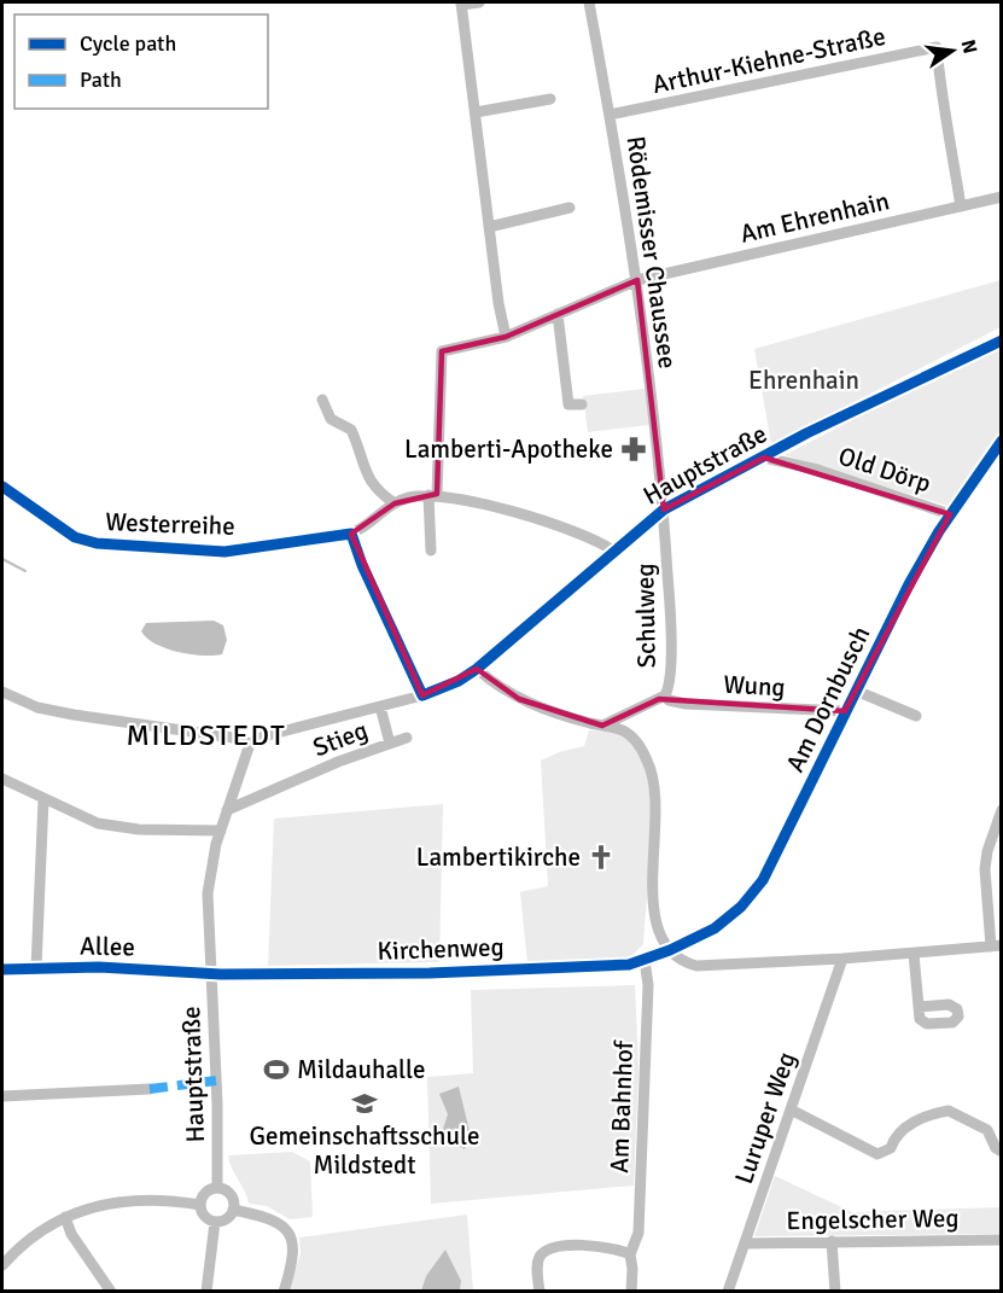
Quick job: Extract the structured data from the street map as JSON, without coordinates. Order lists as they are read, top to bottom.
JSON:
{
  "streets": {
    "street": [
      "Arthur-Kiehne-Straße",
      "Am Ehrenhain",
      "Rödemisser Chaussee",
      "Hauptstraße",
      "Old Dörp",
      "Westerreihe",
      "Schulweg",
      "Wung",
      "Am Dornbusch",
      "Stieg",
      "Allee",
      "Kirchenweg",
      "Am Bahnhof",
      "Luruper Weg",
      "Engelscher Weg"
    ]
  },
  "crossings": [
    ["Arthur-Kiehne-Straße", "Am Ehrenhain"],
    ["Arthur-Kiehne-Straße", "Rödemisser Chaussee"],
    ["Am Ehrenhain", "Rödemisser Chaussee"],
    ["Am Ehrenhain", "Westerreihe"],
    ["Rödemisser Chaussee", "Hauptstraße"],
    ["Rödemisser Chaussee", "Schulweg"],
    ["Hauptstraße", "Old Dörp"],
    ["Hauptstraße", "Westerreihe"],
    ["Hauptstraße", "Schulweg"],
    ["Hauptstraße", "Stieg"],
    ["Hauptstraße", "Allee"],
    ["Hauptstraße", "Kirchenweg"],
    ["Old Dörp", "Am Dornbusch"],
    ["Schulweg", "Wung"],
    ["Wung", "Am Dornbusch"],
    ["Am Dornbusch", "Kirchenweg"],
    ["Allee", "Kirchenweg"],
    ["Kirchenweg", "Am Bahnhof"],
    ["Luruper Weg", "Engelscher Weg"]
  ],
  "districts": ["MILDSTEDT"],
  "parks": ["Ehrenhain"],
  "places": {
    "pharmacy": ["Lamberti-Apotheke"],
    "church": ["Lambertikirche"],
    "sports": ["Mildauhalle"],
    "school or university": ["Gemeinschaftsschule Mildstedt"]
  },
  "legend": ["Cycle path", "Path"],
  "north": "right"
}
